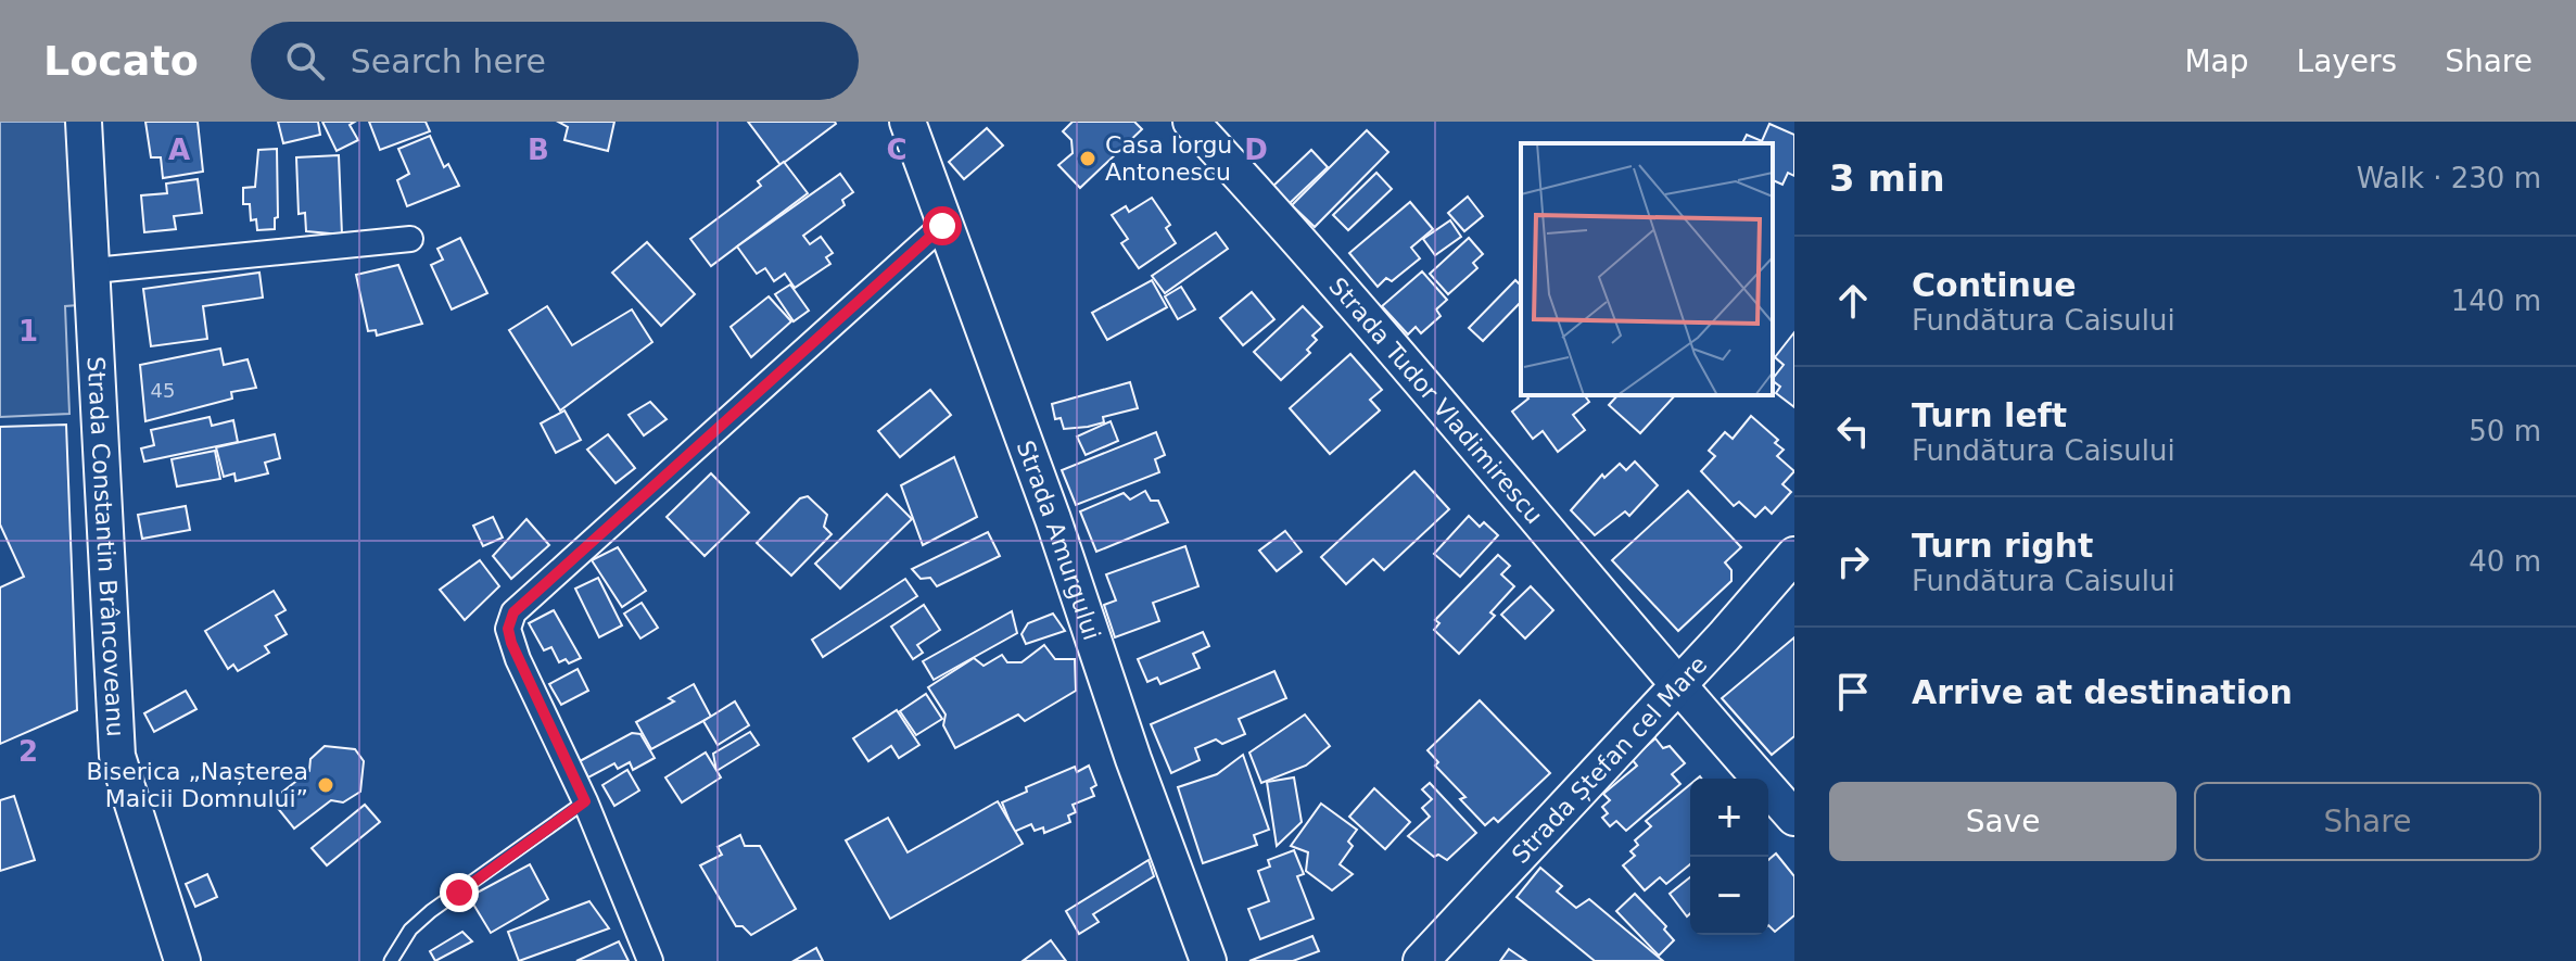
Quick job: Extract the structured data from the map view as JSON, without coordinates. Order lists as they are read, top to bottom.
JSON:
{
  "streets": {
    "street": [
      "Strada Tudor Vladimirescu",
      "Strada Amurgului",
      "Strada Constantin Brâncoveanu",
      "Strada Ștefan cel Mare"
    ]
  },
  "crossings": [
    ["Strada Tudor Vladimirescu", "Strada Ștefan cel Mare"]
  ],
  "places": ["Casa Iorgu Antonescu", "Biserica „Nașterea Maicii Domnului”"],
  "house_numbers": ["45"],
  "page": {
    "header": "Locato",
    "search": "Search here",
    "nav": ["Map", "Layers", "Share"],
    "heading": ["3 min", "Walk · 230 m"],
    "list": [
      ["Continue", "Fundătura Caisului", "140 m"],
      ["Turn left", "Fundătura Caisului", "50 m"],
      ["Turn right", "Fundătura Caisului", "40 m"],
      "Arrive at destination"
    ],
    "buttons": ["Save", "Share"],
    "map_buttons": ["+", "−"]
  },
  "grid": {
    "columns": [
      "A",
      "B",
      "C",
      "D"
    ],
    "rows": ["1", "2"]
  }
}
